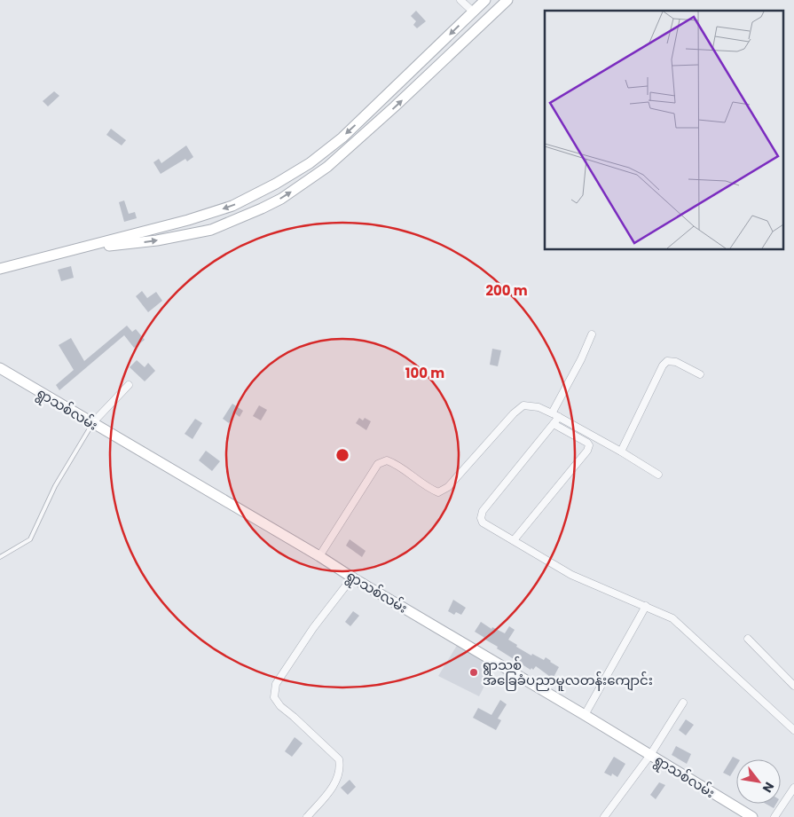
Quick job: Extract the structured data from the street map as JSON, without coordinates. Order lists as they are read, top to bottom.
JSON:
{
  "streets": {
    "main road": ["ရွာသစ်လမ်း"]
  },
  "places": ["ရွာသစ် အခြေခံပညာမူလတန်းကျောင်း"],
  "north": "bottom right",
  "rings": ["200 m", "100 m"]
}
